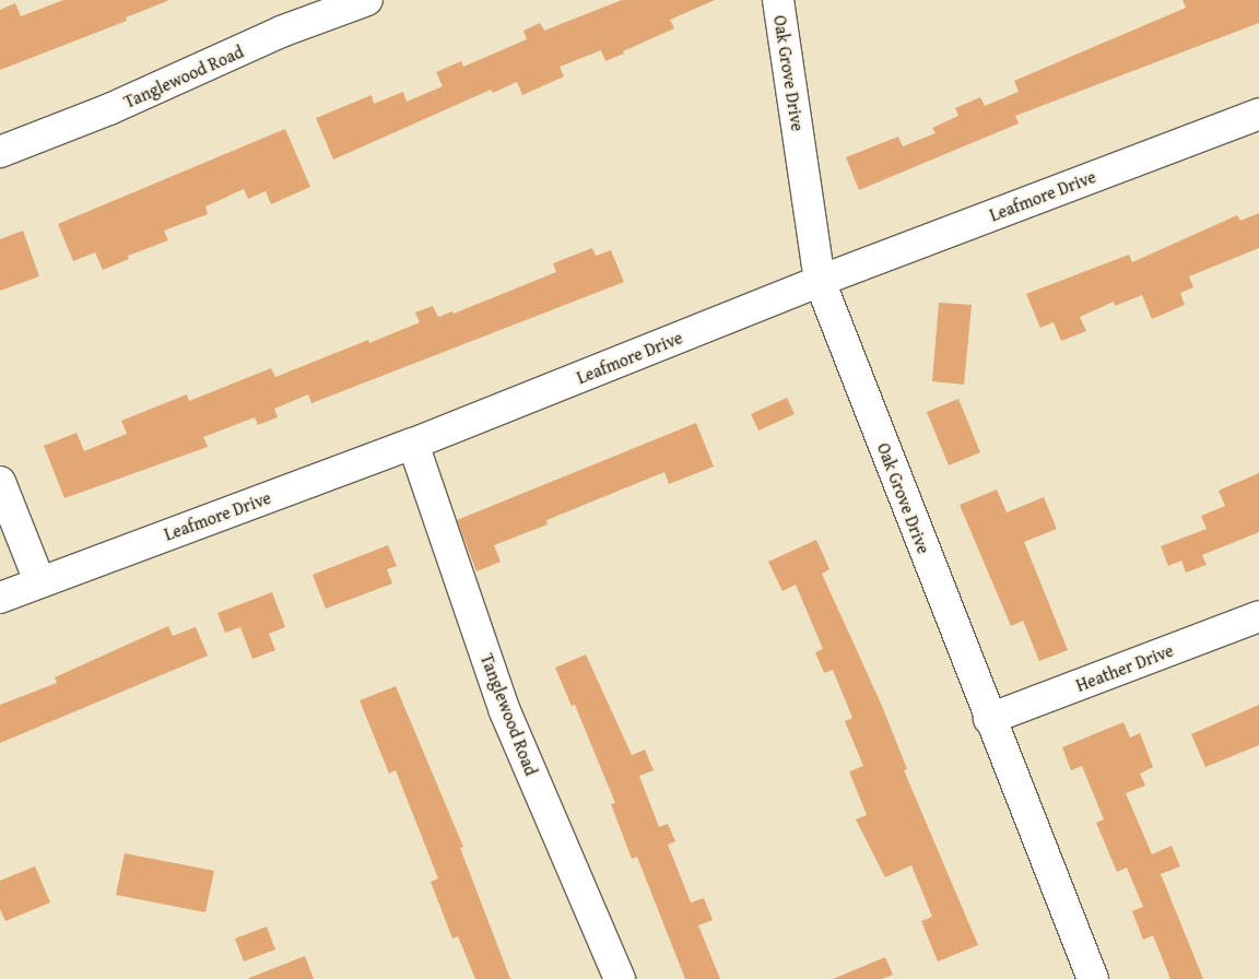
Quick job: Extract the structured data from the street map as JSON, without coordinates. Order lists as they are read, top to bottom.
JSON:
{
  "streets": {
    "street": [
      "Oak Grove Drive",
      "Tanglewood Road",
      "Leafmore Drive",
      "Heather Drive"
    ]
  },
  "crossings": [
    ["Oak Grove Drive", "Leafmore Drive"],
    ["Oak Grove Drive", "Heather Drive"],
    ["Tanglewood Road", "Leafmore Drive"]
  ]
}
